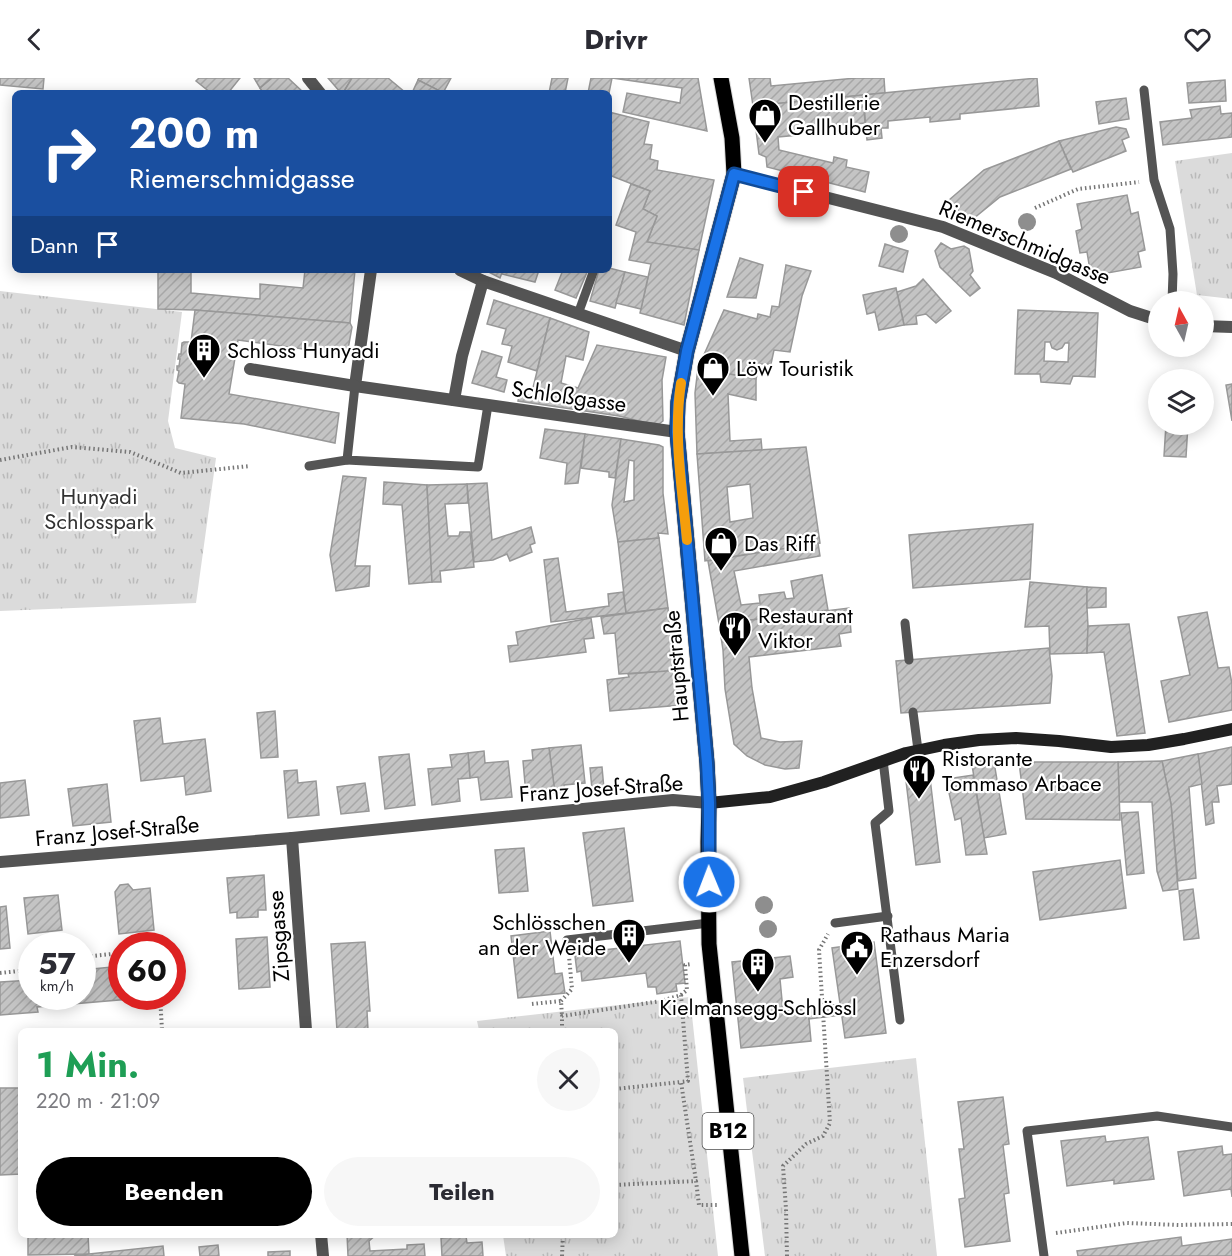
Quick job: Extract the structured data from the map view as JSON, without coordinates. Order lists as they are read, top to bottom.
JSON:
{
  "streets": {
    "main road": ["Hauptstraße", "B12"],
    "street": [
      "Riemerschmidgasse",
      "Schloßgasse",
      "Franz Josef-Straße",
      "Zipsgasse"
    ]
  },
  "crossings": [
    ["Riemerschmidgasse", "Hauptstraße"],
    ["Schloßgasse", "Hauptstraße"],
    ["Hauptstraße", "Franz Josef-Straße"],
    ["Franz Josef-Straße", "Zipsgasse"]
  ],
  "parks": ["Hunyadi Schlosspark"],
  "places": {
    "shop": ["Destillerie Gallhuber", "Löw Touristik", "Das Riff"],
    "building": ["Schloss Hunyadi", "Schlösschen an der Weide", "Kielmansegg-Schlössl"],
    "restaurant": ["Restaurant Viktor", "Ristorante Tommaso Arbace"],
    "public building": ["Rathaus Maria Enzersdorf"]
  },
  "north": "top",
  "page": {
    "header": "Drivr",
    "turn": ["200 m", "Riemerschmidgasse"],
    "then": "Dann",
    "speed": "57 km/h",
    "limit": "60",
    "heading": ["1 Min.", "220 m · 21:09"],
    "buttons": ["Beenden", "Teilen"]
  }
}
